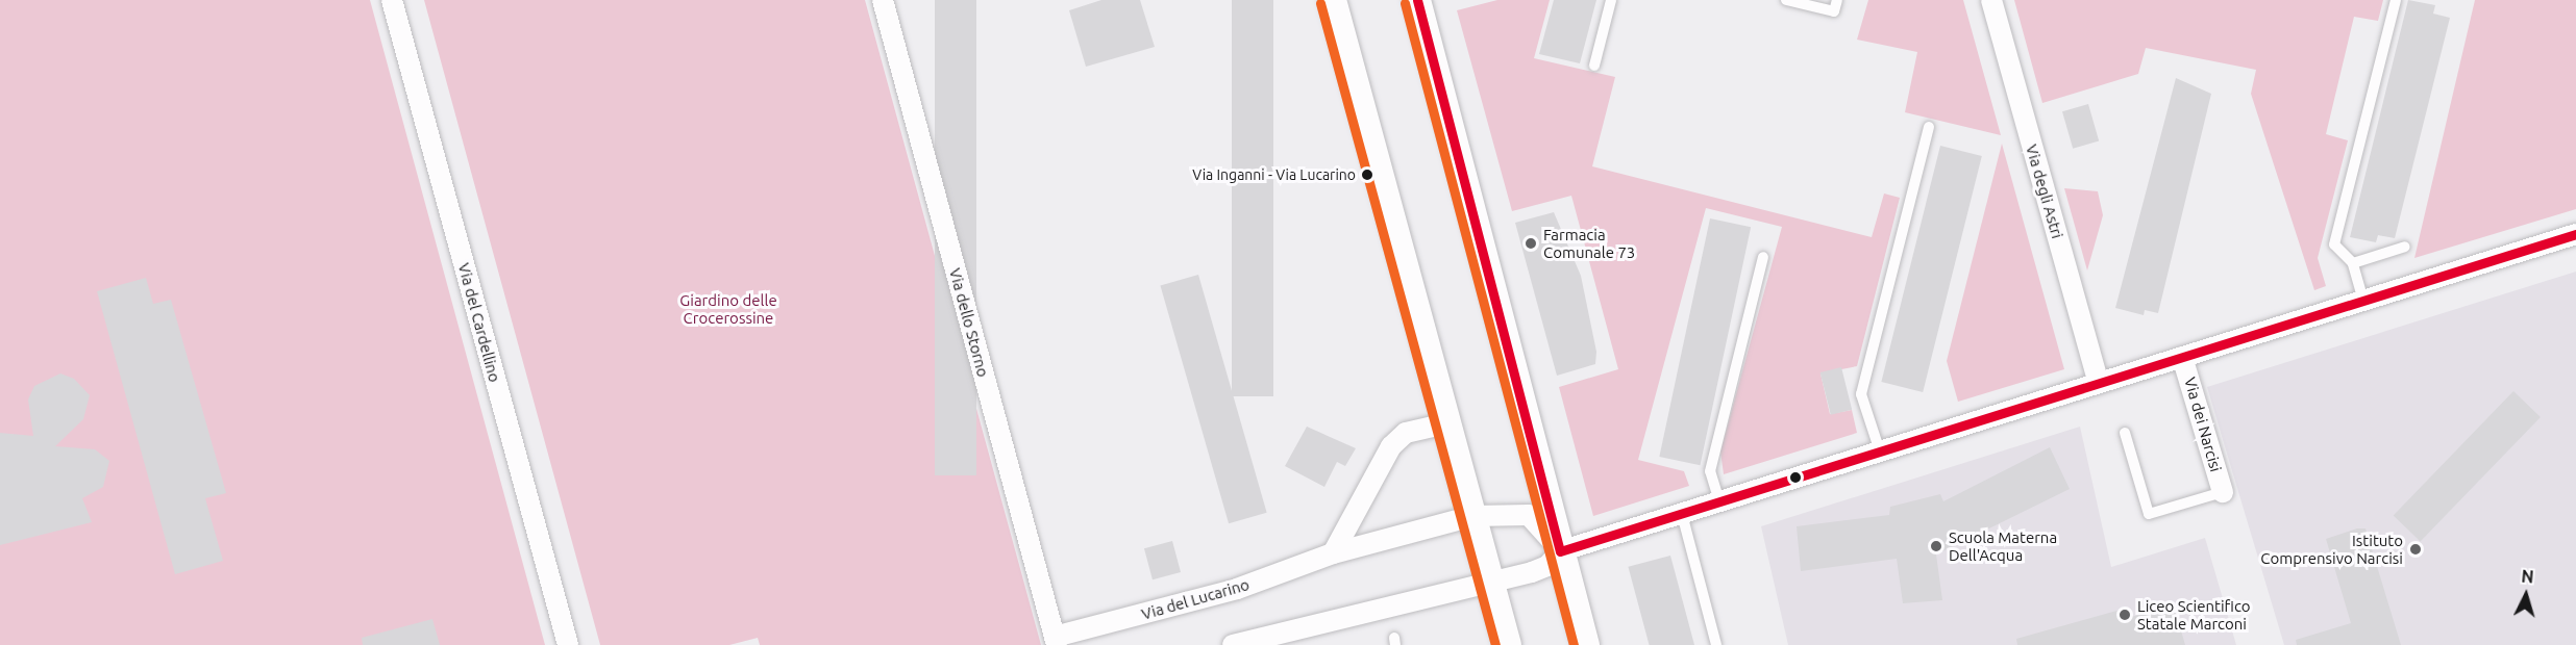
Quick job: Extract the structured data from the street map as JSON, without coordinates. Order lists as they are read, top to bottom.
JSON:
{
  "streets": {
    "street": [
      "Via degli Astri",
      "Via del Cardellino",
      "Via dello Storno",
      "Via dei Narcisi",
      "Via del Lucarino"
    ]
  },
  "crossings": [
    ["Via dello Storno", "Via del Lucarino"]
  ],
  "parks": ["Giardino delle Crocerossine"],
  "places": [
    "Via Inganni - Via Lucarino",
    "Farmacia Comunale 73",
    "Scuola Materna Dell'Acqua",
    "Istituto Comprensivo Narcisi",
    "Liceo Scientifico Statale Marconi"
  ],
  "north": "top"
}
